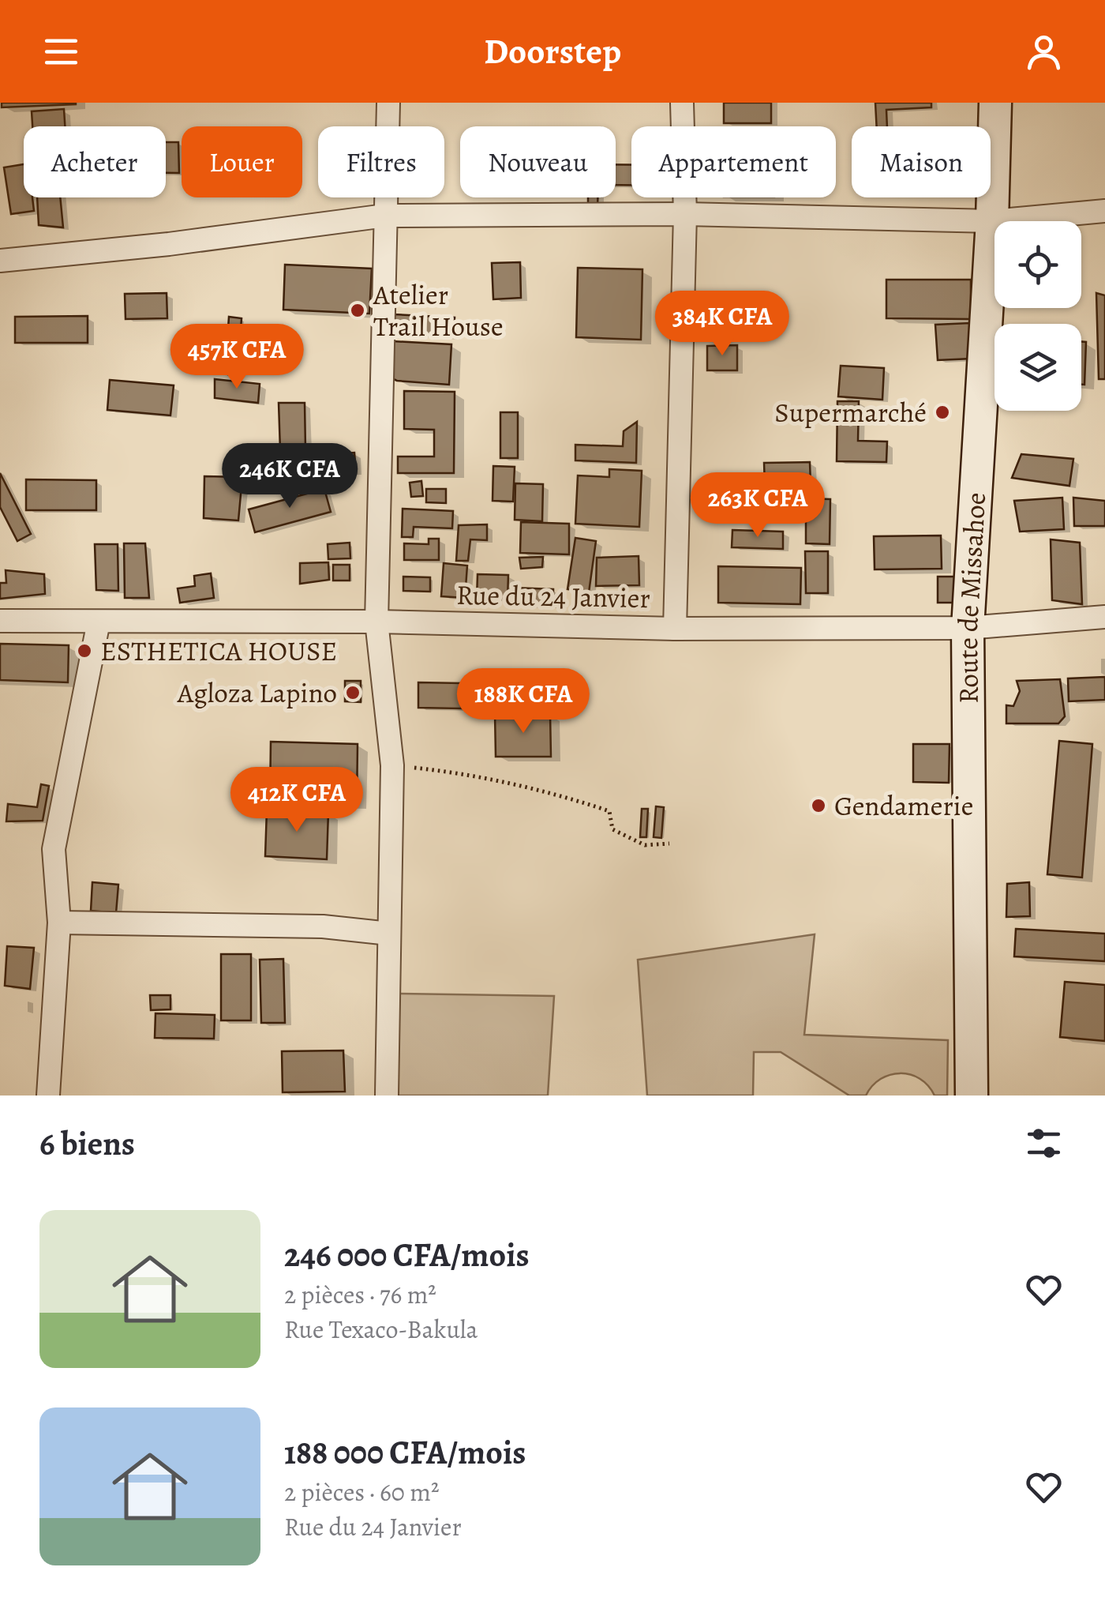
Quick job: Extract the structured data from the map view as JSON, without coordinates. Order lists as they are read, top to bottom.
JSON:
{
  "streets": {
    "main road": ["Route de Missahoe"],
    "street": ["Rue du 24 Janvier"]
  },
  "crossings": [
    ["Rue du 24 Janvier", "Route de Missahoe"]
  ],
  "places": [
    "Atelier Trail House",
    "Supermarché",
    "ESTHETICA HOUSE",
    "Agloza Lapino",
    "Gendamerie"
  ],
  "page": {
    "header": "Doorstep",
    "chip": [
      "Acheter",
      "Louer",
      "Filtres",
      "Nouveau",
      "Appartement",
      "Maison"
    ],
    "price": [
      "384K CFA",
      "457K CFA",
      "246K CFA",
      "263K CFA",
      "188K CFA",
      "412K CFA"
    ],
    "heading": "6 biens",
    "list": [
      {
        "name": "246 000 CFA/mois",
        "note": "2 pièces · 76 m² · Rue Texaco-Bakula"
      },
      {
        "name": "188 000 CFA/mois",
        "note": "2 pièces · 60 m² · Rue du 24 Janvier"
      }
    ]
  }
}
